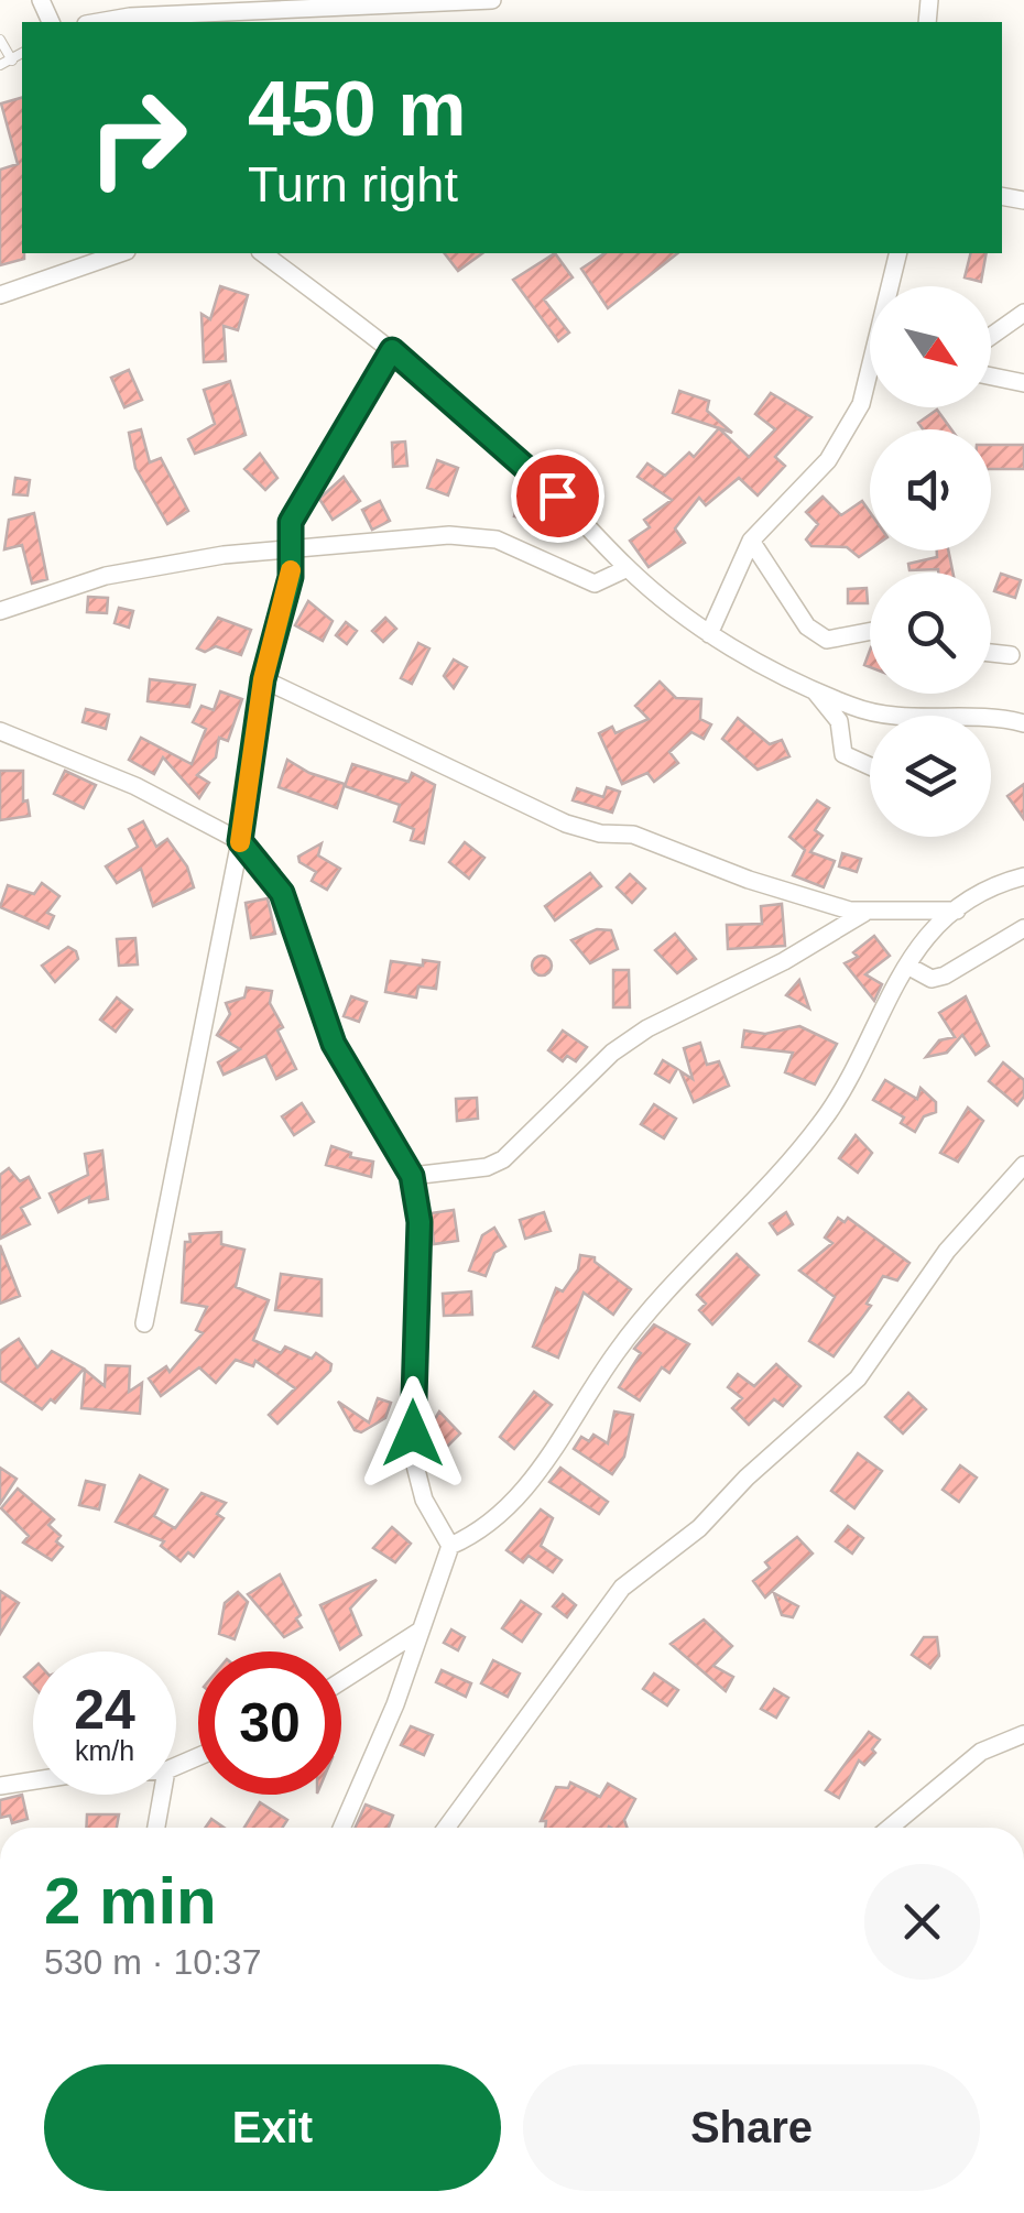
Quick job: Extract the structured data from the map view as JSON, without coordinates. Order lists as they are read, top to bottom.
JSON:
{
  "north": "bottom right",
  "page": {
    "turn": ["450 m", "Turn right"],
    "speed": "24 km/h",
    "limit": "30",
    "heading": ["2 min", "530 m · 10:37"],
    "buttons": ["Exit", "Share"]
  }
}
